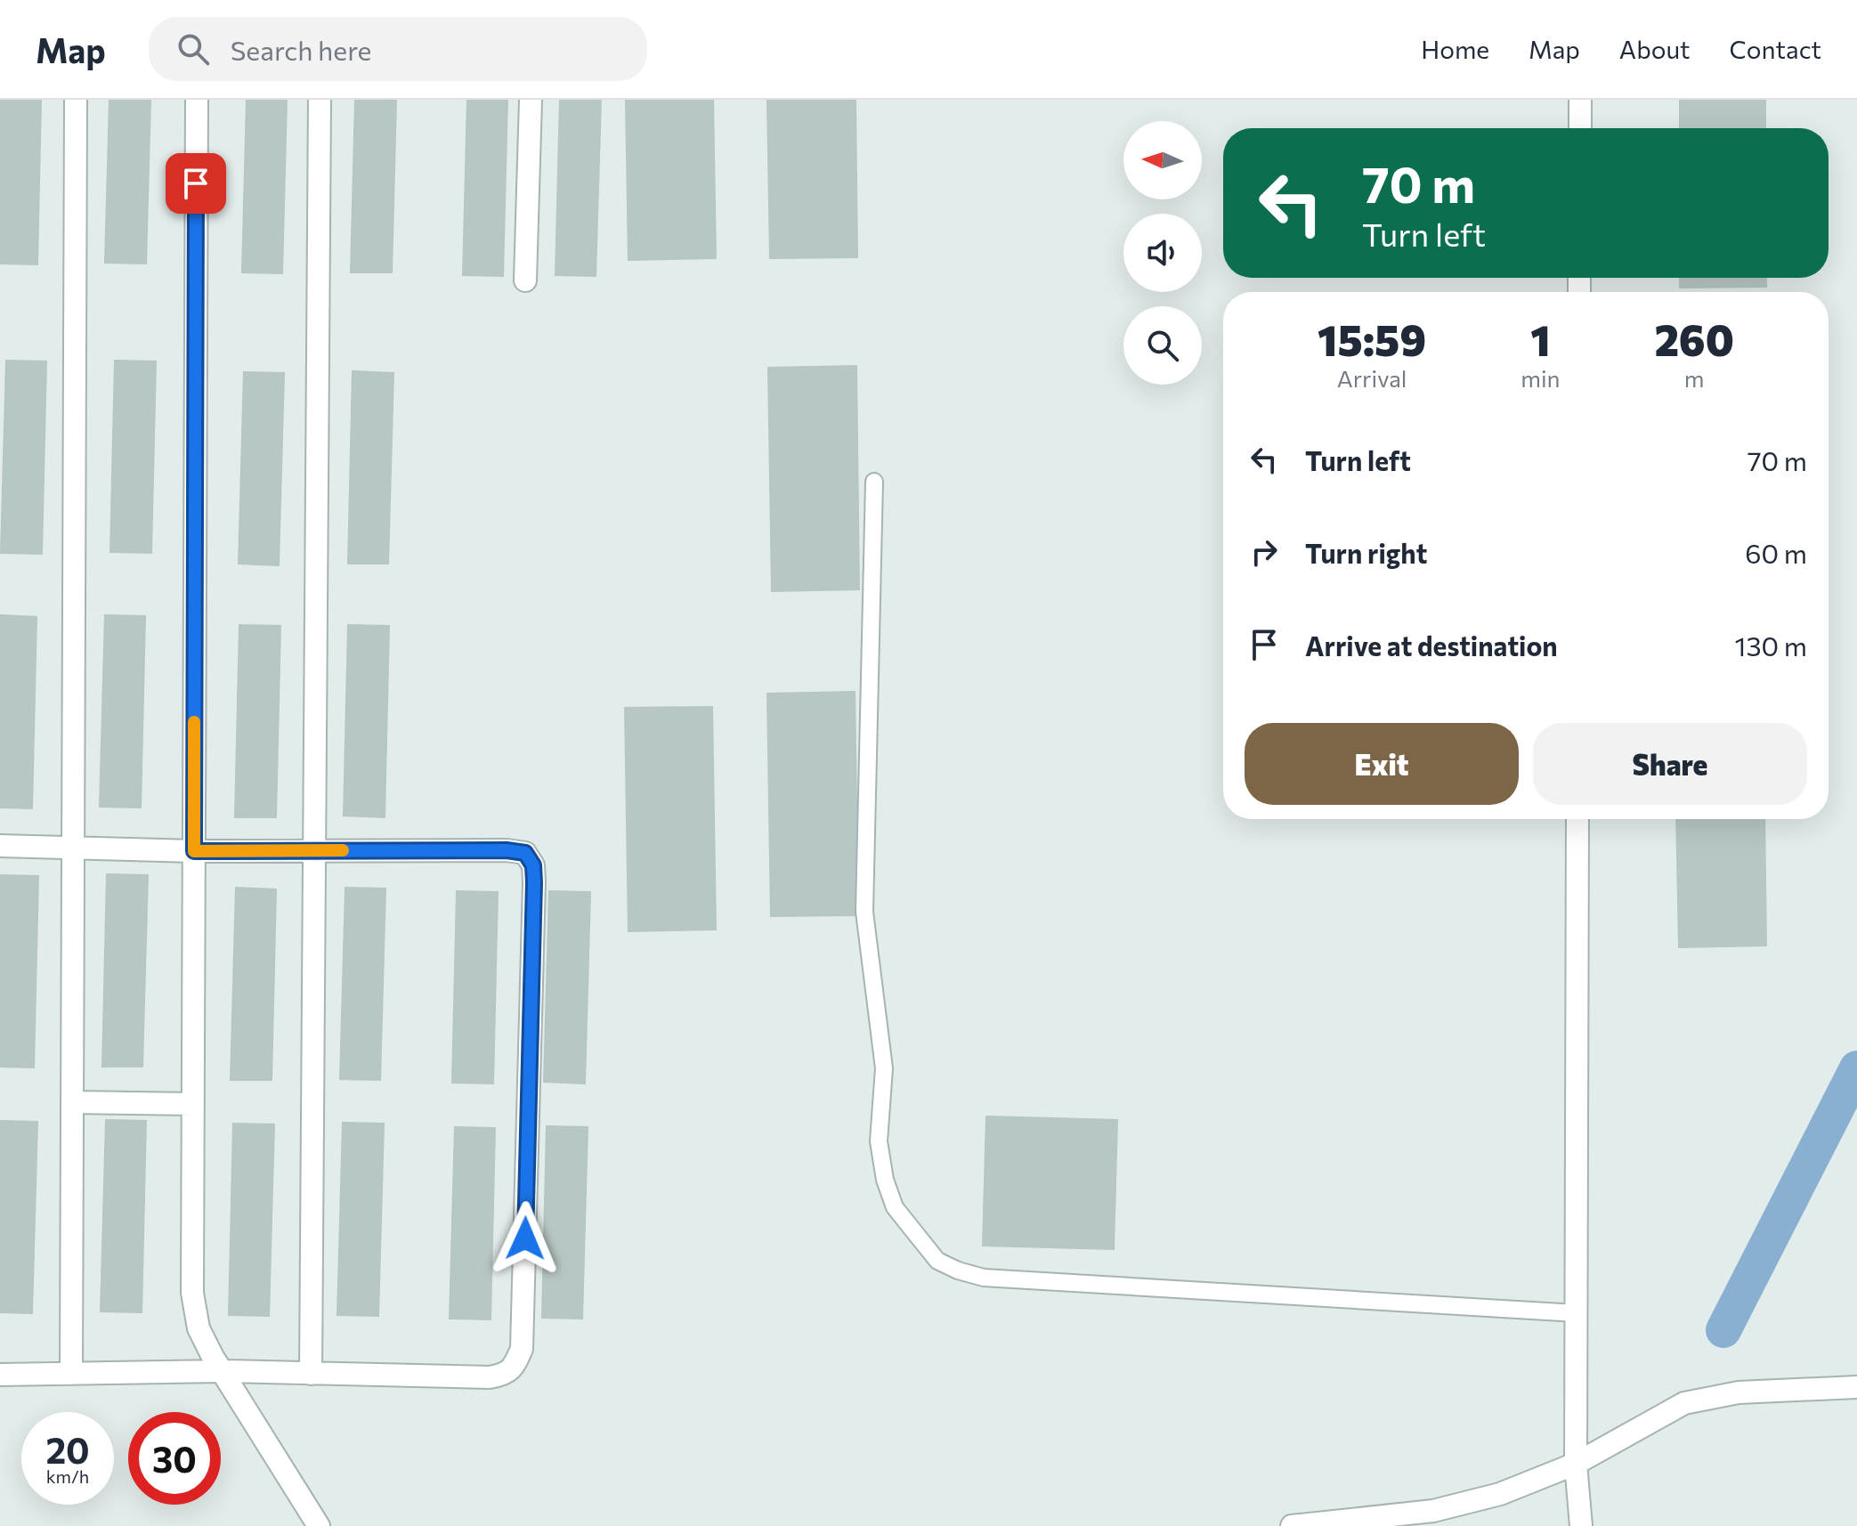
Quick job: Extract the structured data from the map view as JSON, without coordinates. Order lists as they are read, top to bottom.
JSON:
{
  "north": "left",
  "page": {
    "header": "Map",
    "search": "Search here",
    "nav": [
      "Home",
      "Map",
      "About",
      "Contact"
    ],
    "turn": ["70 m", "Turn left"],
    "eta": [
      "15:59",
      "Arrival",
      "1",
      "min",
      "260",
      "m"
    ],
    "list": [
      {
        "name": "Turn left",
        "value": "70 m"
      },
      {
        "name": "Turn right",
        "value": "60 m"
      },
      {
        "name": "Arrive at destination",
        "value": "130 m"
      }
    ],
    "buttons": ["Exit", "Share"],
    "speed": "20 km/h",
    "limit": "30"
  }
}
